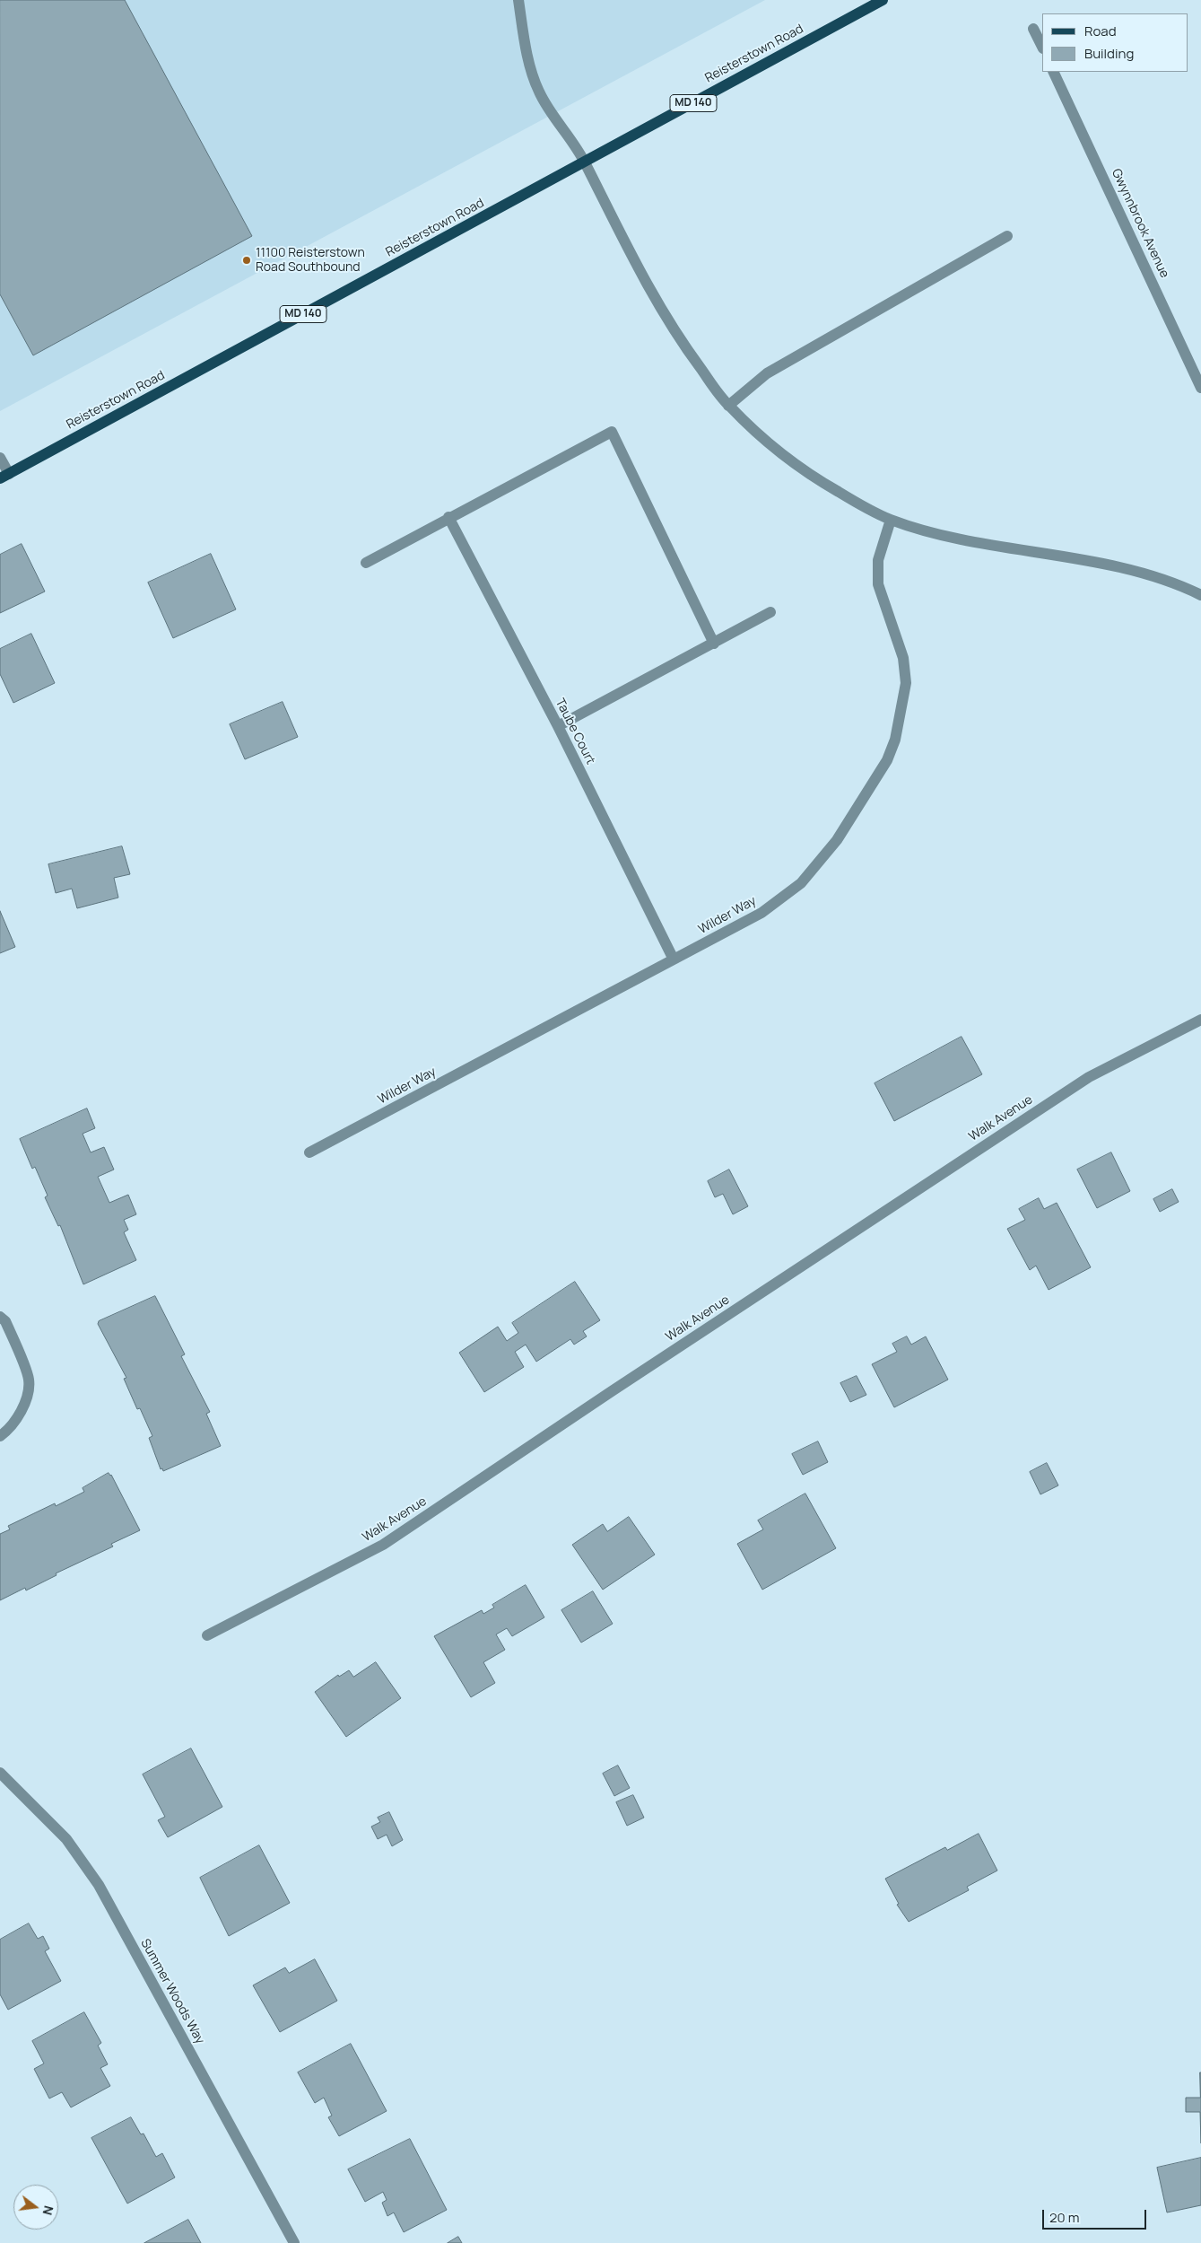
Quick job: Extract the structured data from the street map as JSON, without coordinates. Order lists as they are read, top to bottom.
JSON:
{
  "streets": {
    "main road": ["Reisterstown Road", "MD 140"],
    "street": [
      "Gwynnbrook Avenue",
      "Taube Court",
      "Wilder Way",
      "Walk Avenue",
      "Summer Woods Way"
    ]
  },
  "crossings": [
    ["Taube Court", "Wilder Way"]
  ],
  "places": ["11100 Reisterstown Road Southbound"],
  "legend": ["Road", "Building"],
  "scale_bar": "20 m",
  "north": "right"
}
